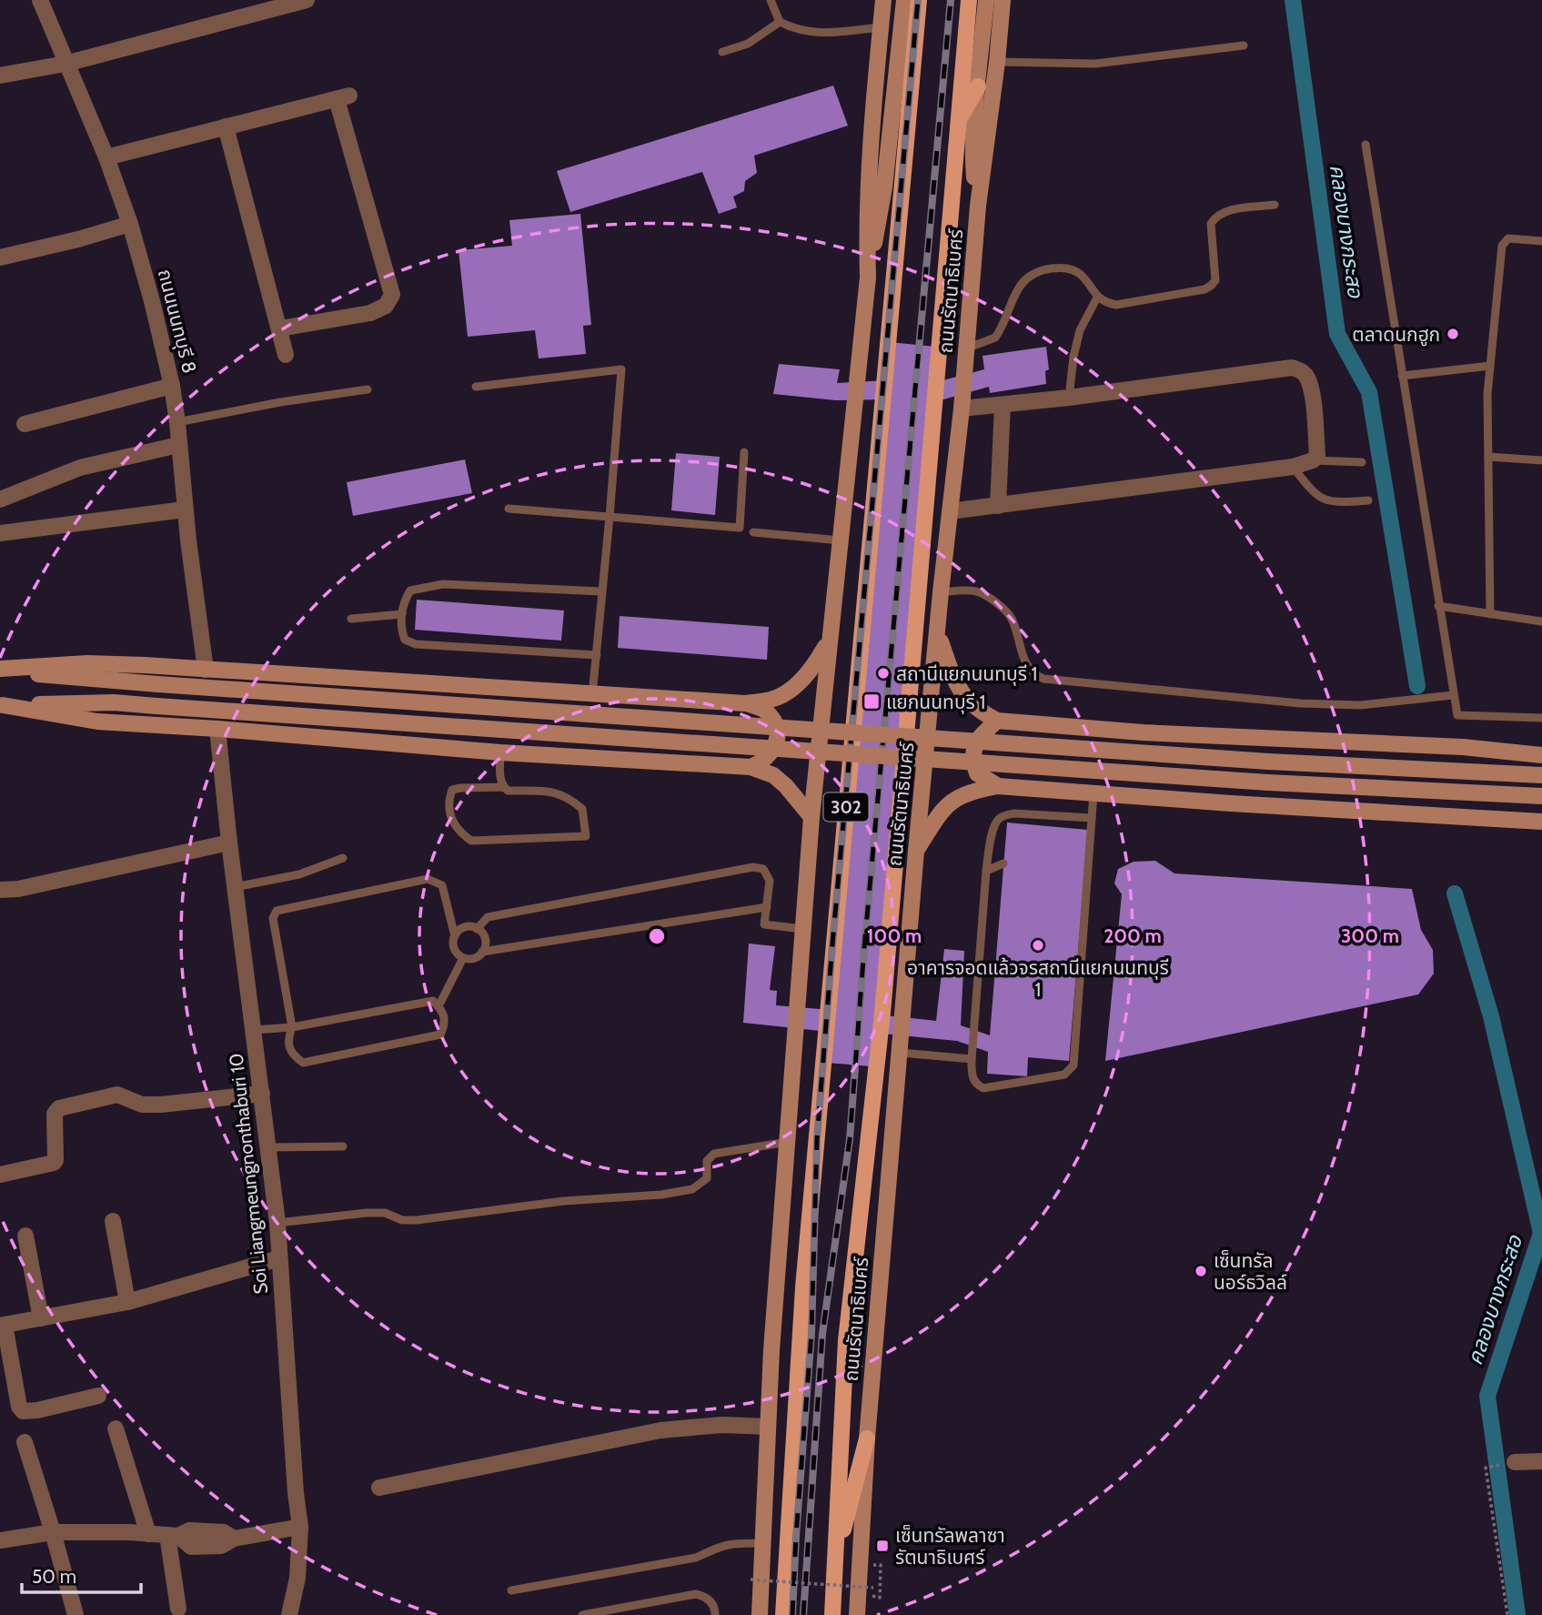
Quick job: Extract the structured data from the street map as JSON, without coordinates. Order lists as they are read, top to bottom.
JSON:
{
  "streets": {
    "main road": ["ถนนรัตนาธิเบศร์", "302"],
    "street": ["ถนนนนทบุรี 8", "Soi Liangmeungnonthaburi 10"]
  },
  "water": ["คลองบางกระสอ"],
  "places": {
    "other": [
      "ตลาดนกฮูก",
      "สถานีแยกนนทบุรี 1",
      "อาคารจอดแล้วจรสถานีแยกนนทบุรี 1",
      "เซ็นทรัล นอร์ธวิลล์"
    ],
    "transit": ["แยกนนทบุรี 1", "เซ็นทรัลพลาซา รัตนาธิเบศร์"]
  },
  "scale_bar": "50 m",
  "rings": ["100 m", "200 m", "300 m"]
}
